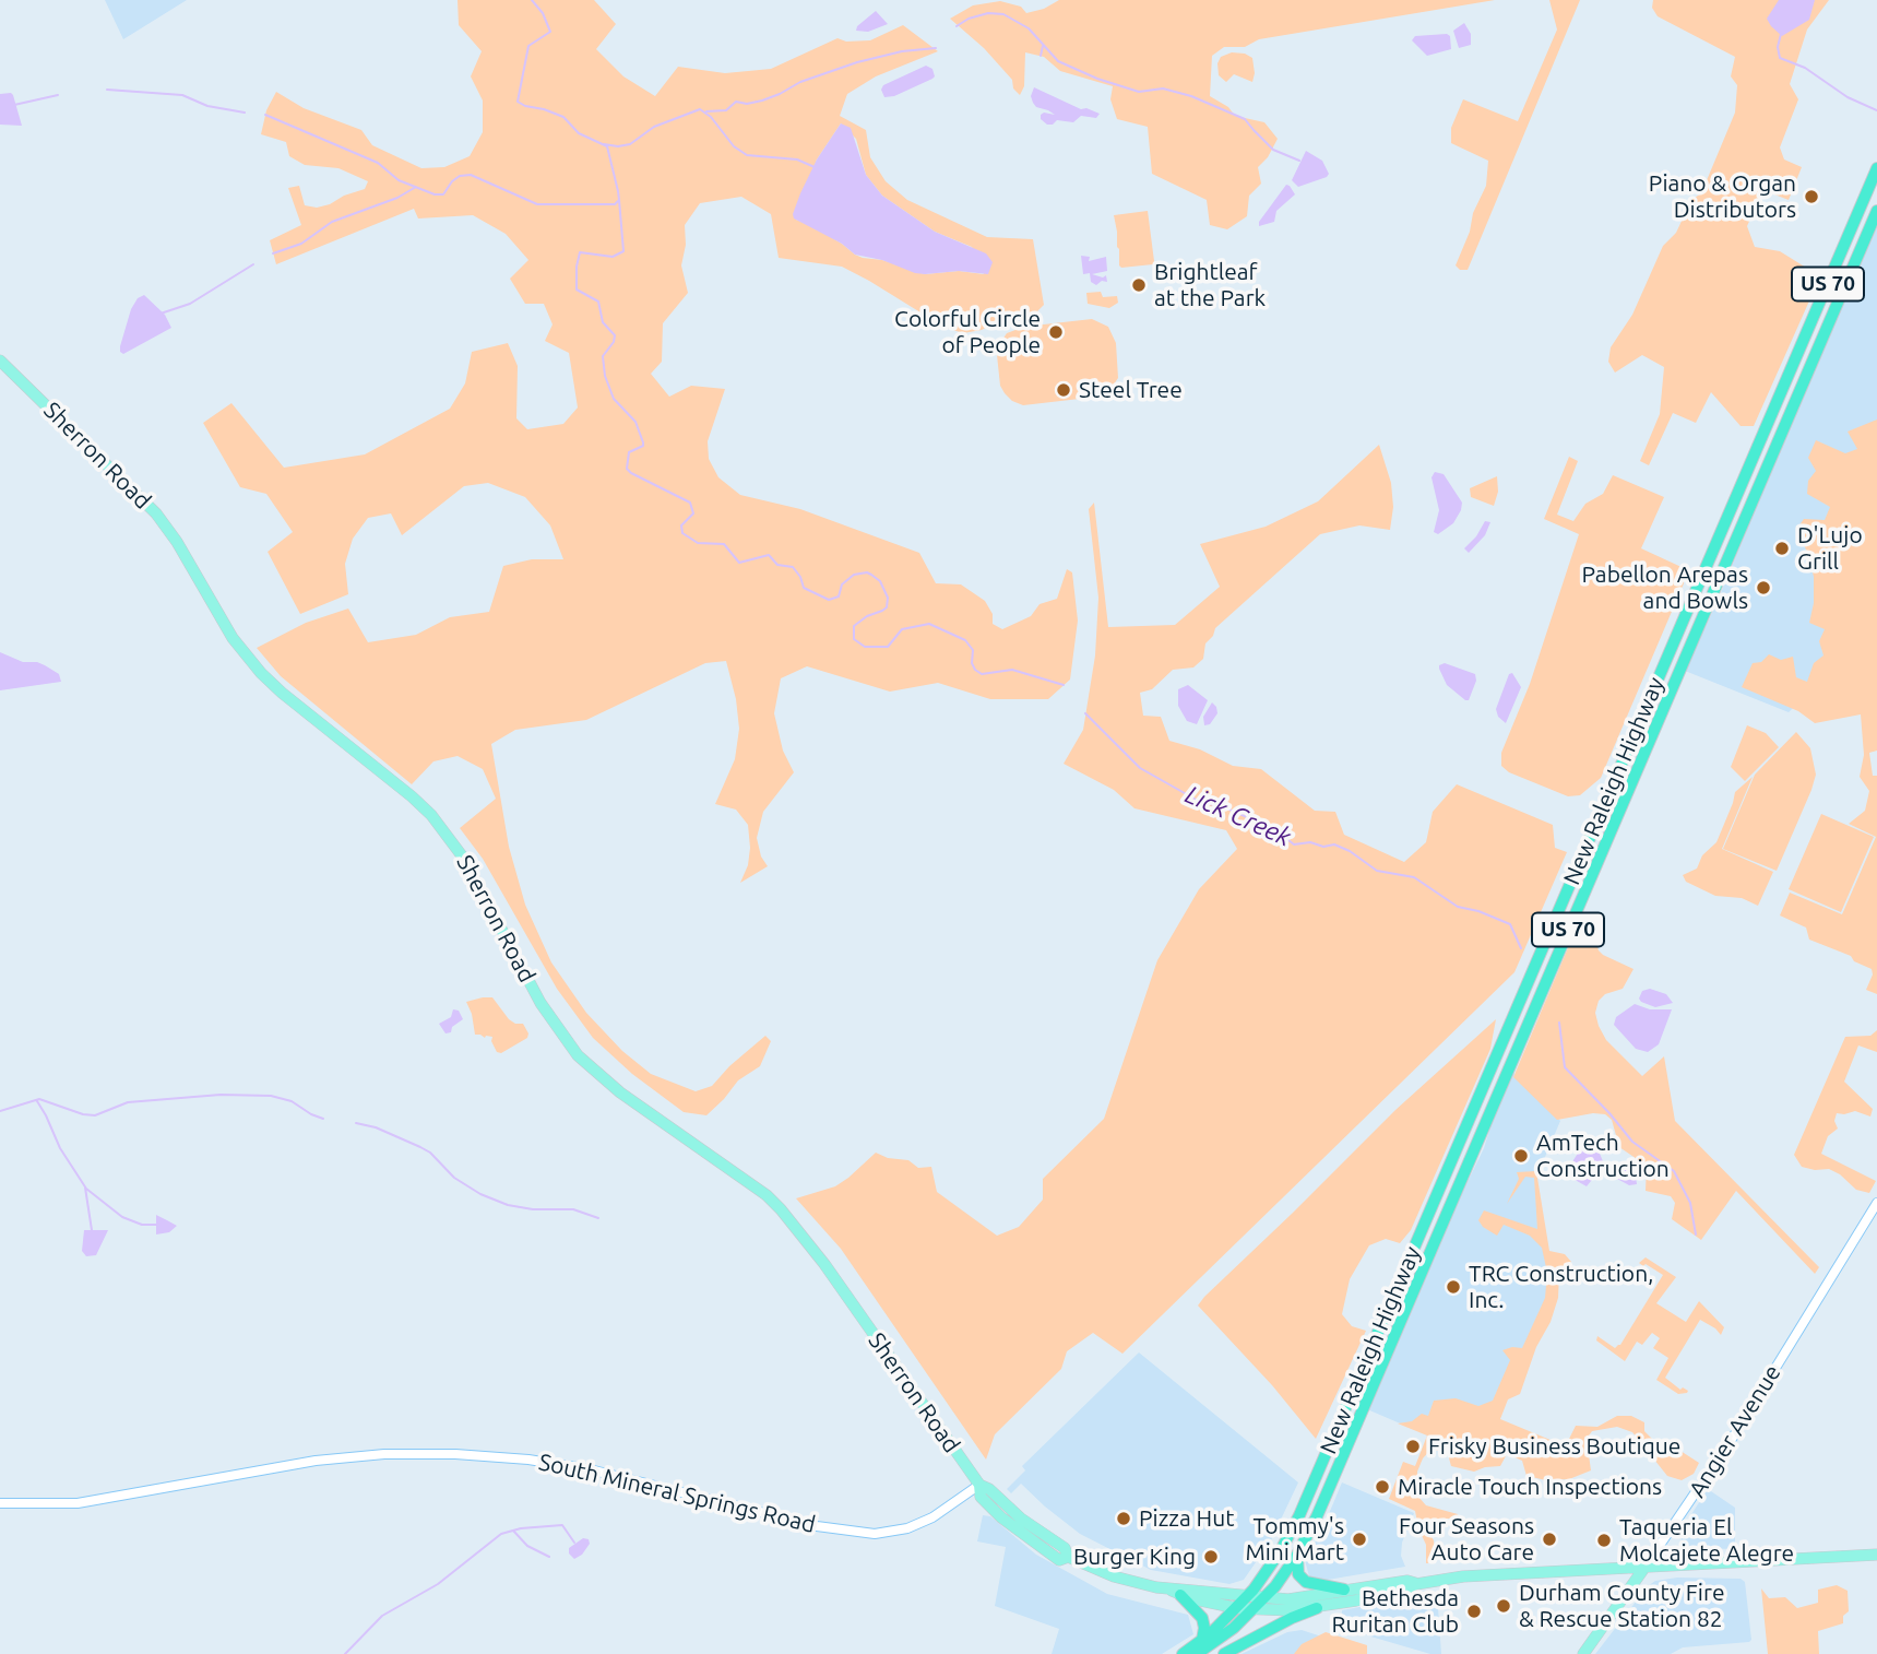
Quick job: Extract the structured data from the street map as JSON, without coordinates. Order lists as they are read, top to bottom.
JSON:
{
  "streets": {
    "highway": ["US 70", "New Raleigh Highway"],
    "main road": ["Sherron Road", "Angier Avenue"],
    "street": ["South Mineral Springs Road"]
  },
  "crossings": [
    ["US 70", "Sherron Road"],
    ["US 70", "New Raleigh Highway"],
    ["Sherron Road", "New Raleigh Highway"],
    ["Sherron Road", "South Mineral Springs Road"]
  ],
  "water": ["Lick Creek"],
  "places": [
    "Piano & Organ Distributors",
    "Brightleaf at the Park",
    "Colorful Circle of People",
    "Steel Tree",
    "D'Lujo Grill",
    "Pabellon Arepas and Bowls",
    "AmTech Construction",
    "TRC Construction, Inc.",
    "Frisky Business Boutique",
    "Miracle Touch Inspections",
    "Pizza Hut",
    "Tommy's Mini Mart",
    "Four Seasons Auto Care",
    "Taqueria El Molcajete Alegre",
    "Burger King",
    "Durham County Fire & Rescue Station 82",
    "Bethesda Ruritan Club"
  ]
}
